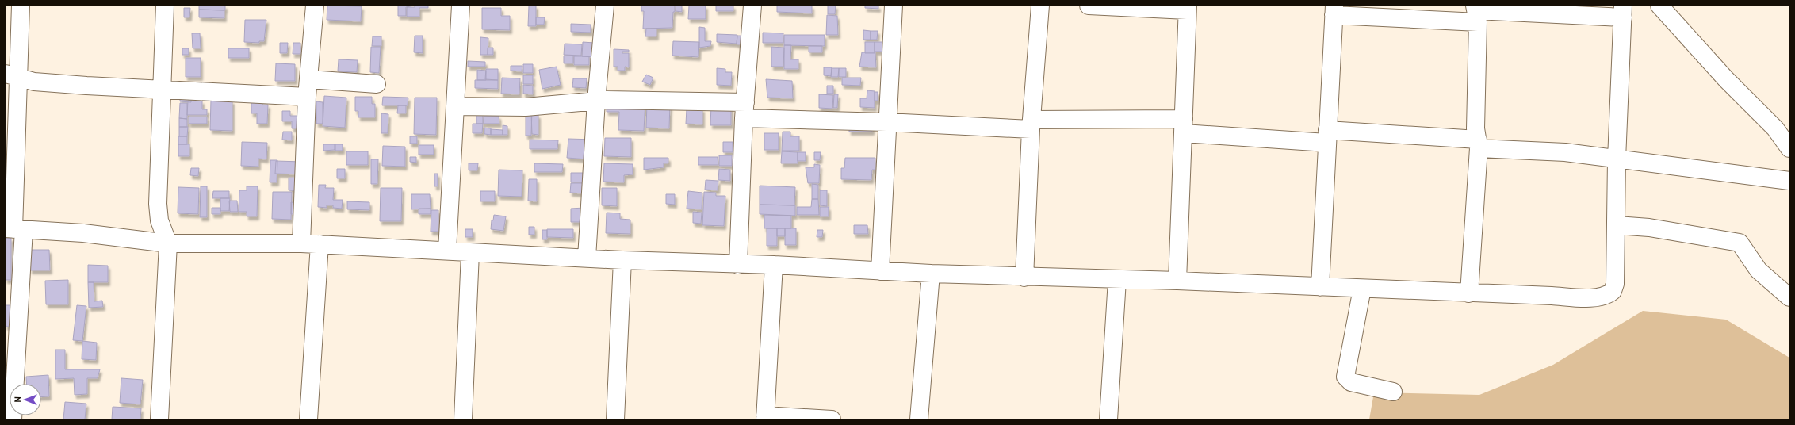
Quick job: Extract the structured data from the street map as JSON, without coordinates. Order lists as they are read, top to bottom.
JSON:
{
  "north": "left"
}
